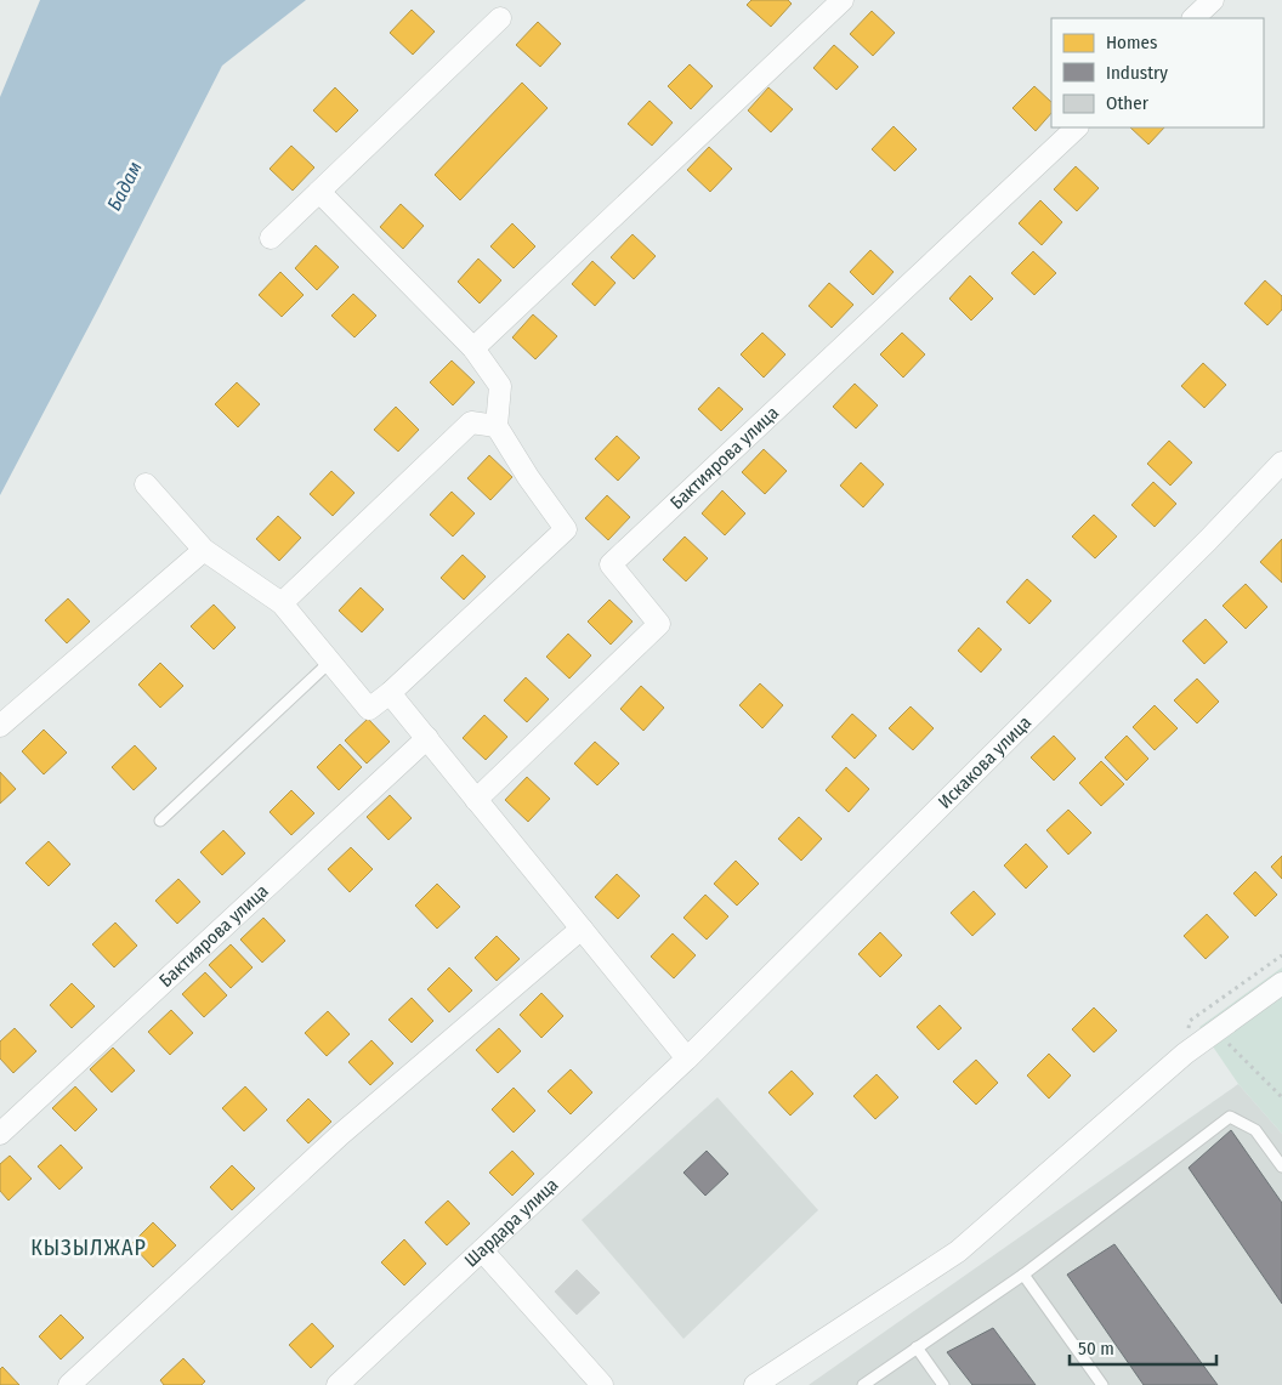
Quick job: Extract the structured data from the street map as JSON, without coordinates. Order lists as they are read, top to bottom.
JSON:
{
  "streets": {
    "street": ["Бактиярова улица", "Искакова улица", "Шардара улица"]
  },
  "crossings": [
    ["Искакова улица", "Шардара улица"]
  ],
  "districts": ["КЫЗЫЛЖАР"],
  "water": ["Бадам"],
  "legend": ["Homes", "Industry", "Other"],
  "scale_bar": "50 m"
}
